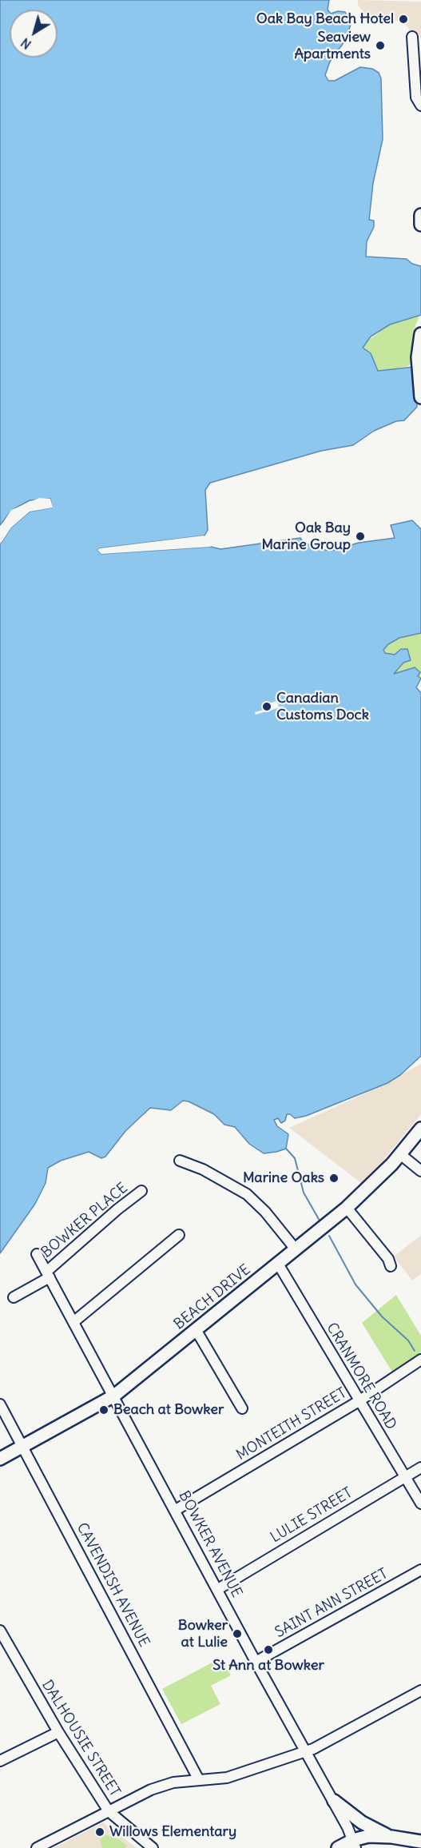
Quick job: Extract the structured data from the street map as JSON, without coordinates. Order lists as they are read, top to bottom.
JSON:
{
  "streets": {
    "main road": ["BEACH DRIVE"],
    "street": [
      "BOWKER PLACE",
      "CRANMORE ROAD",
      "MONTEITH STREET",
      "LULIE STREET",
      "BOWKER AVENUE",
      "CAVENDISH AVENUE",
      "SAINT ANN STREET",
      "DALHOUSIE STREET"
    ]
  },
  "crossings": [
    ["BOWKER PLACE", "BOWKER AVENUE"],
    ["BEACH DRIVE", "CRANMORE ROAD"],
    ["BEACH DRIVE", "BOWKER AVENUE"],
    ["BEACH DRIVE", "CAVENDISH AVENUE"],
    ["CRANMORE ROAD", "MONTEITH STREET"],
    ["CRANMORE ROAD", "LULIE STREET"],
    ["MONTEITH STREET", "BOWKER AVENUE"],
    ["LULIE STREET", "BOWKER AVENUE"],
    ["BOWKER AVENUE", "SAINT ANN STREET"]
  ],
  "places": [
    "Oak Bay Beach Hotel",
    "Seaview Apartments",
    "Oak Bay Marine Group",
    "Canadian Customs Dock",
    "Marine Oaks",
    "Beach at Bowker",
    "Bowker at Lulie",
    "St Ann at Bowker",
    "Willows Elementary"
  ],
  "north": "bottom left"
}
